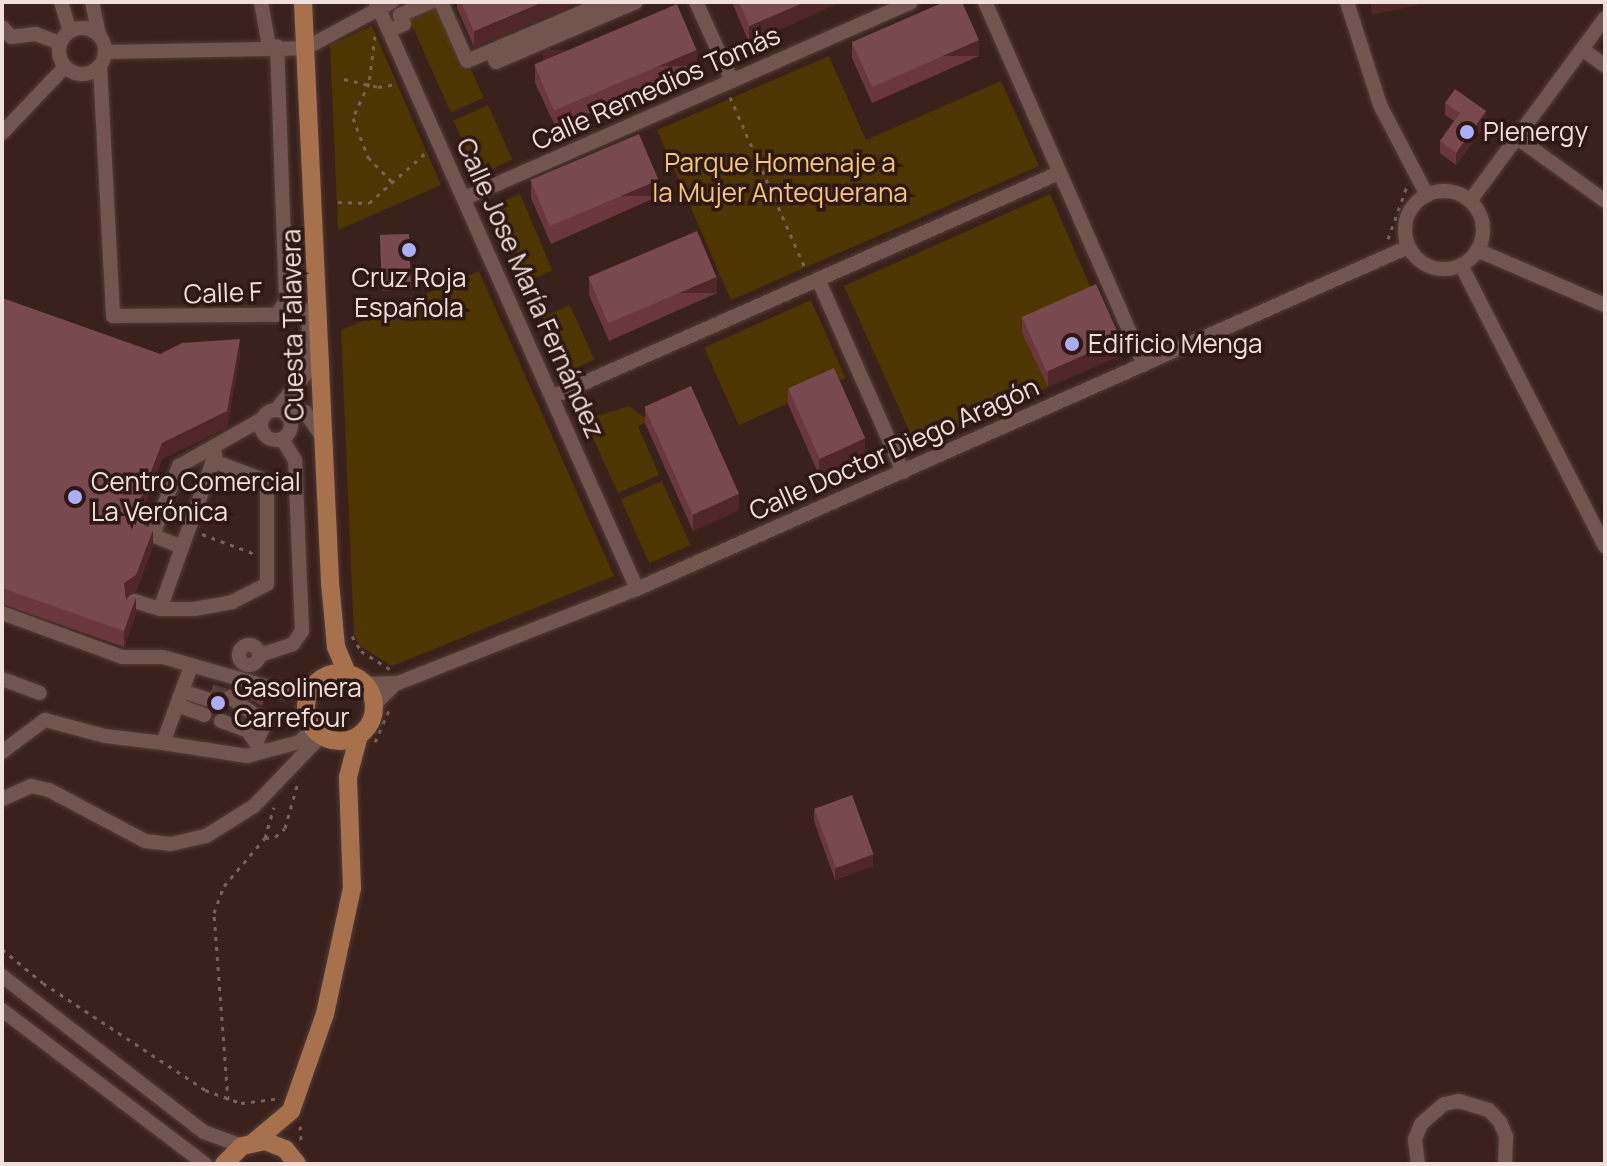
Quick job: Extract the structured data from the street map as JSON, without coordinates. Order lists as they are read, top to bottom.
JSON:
{
  "streets": {
    "main road": ["Cuesta Talavera"],
    "street": [
      "Calle Remedios Tomás",
      "Calle Jose María Fernández",
      "Calle F",
      "Calle Doctor Diego Aragón"
    ]
  },
  "crossings": [
    ["Calle Remedios Tomás", "Calle Jose María Fernández"],
    ["Calle Jose María Fernández", "Calle Doctor Diego Aragón"],
    ["Cuesta Talavera", "Calle Doctor Diego Aragón"]
  ],
  "parks": ["Parque Homenaje a la Mujer Antequerana"],
  "places": [
    "Plenergy",
    "Cruz Roja Española",
    "Edificio Menga",
    "Centro Comercial La Verónica",
    "Gasolinera Carrefour"
  ]
}
